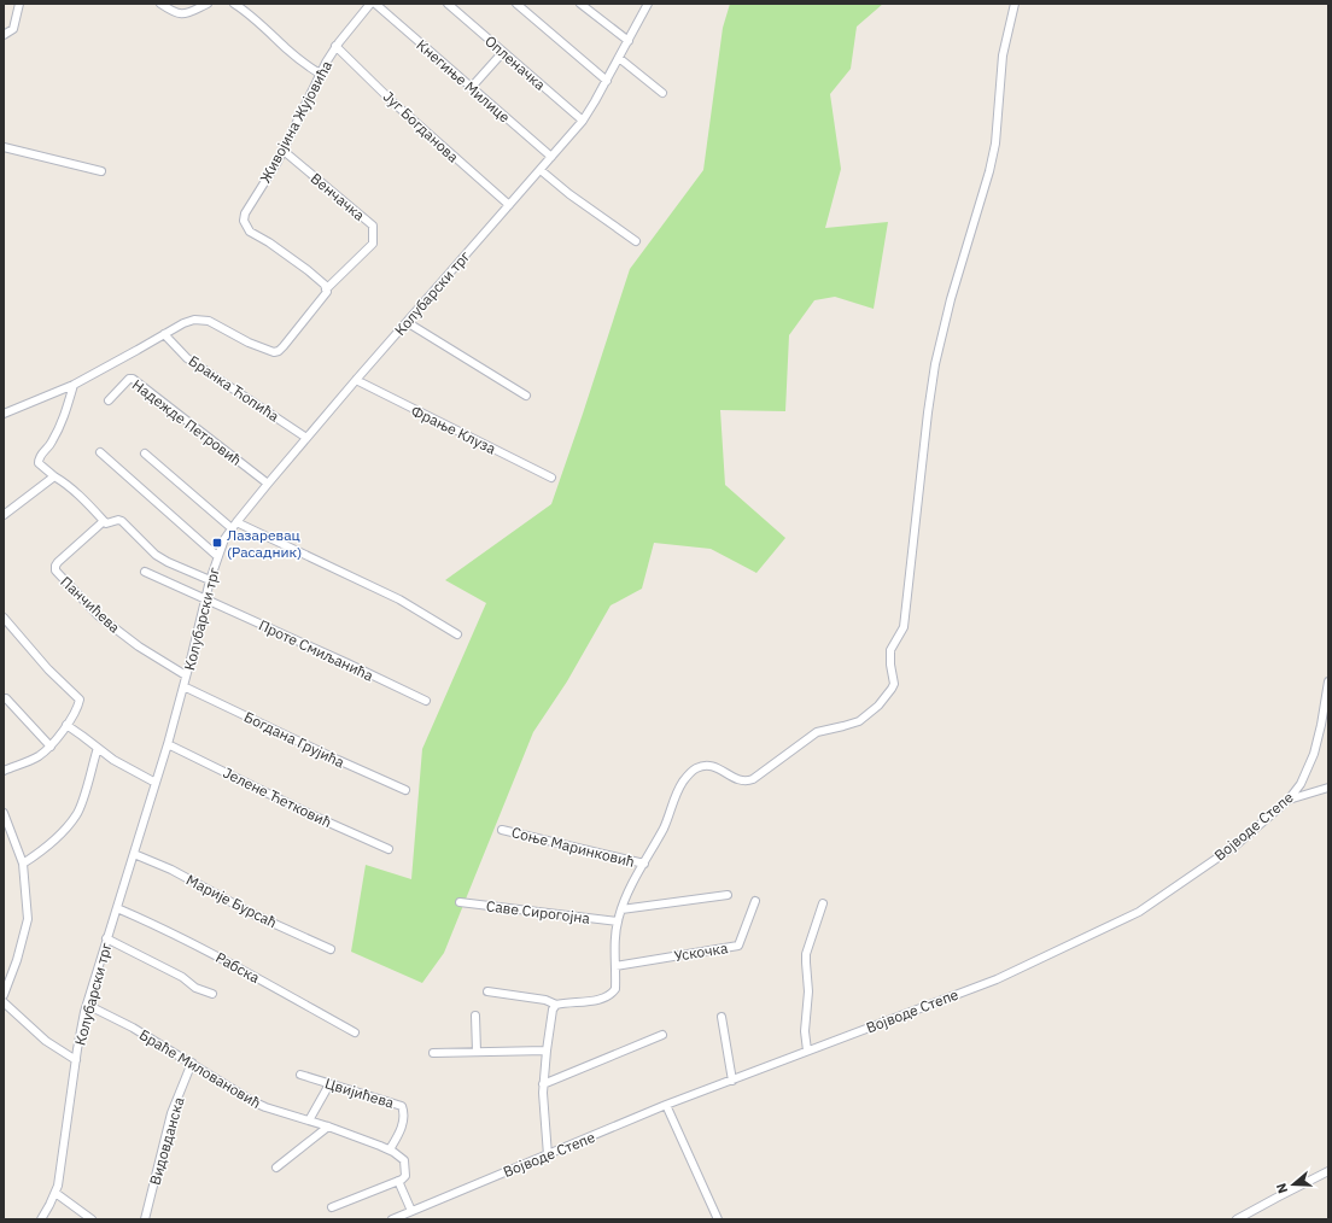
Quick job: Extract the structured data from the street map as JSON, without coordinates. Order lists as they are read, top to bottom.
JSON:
{
  "streets": {
    "street": [
      "Опленачка",
      "Кнегиње Милице",
      "Живојина Жујовића",
      "Југ Богданова",
      "Венчачка",
      "Колубарски трг",
      "Бранка Ћопића",
      "Надежде Петровић",
      "Фрање Клуза",
      "Панчићева",
      "Проте Смиљанића",
      "Богдана Грујића",
      "Јелене Ћетковић",
      "Војводе Степе",
      "Соње Маринковић",
      "Марије Бурсаћ",
      "Саве Сирогојна",
      "Ускочка",
      "Рабска",
      "Браће Миловановић",
      "Цвијићева",
      "Видовданска"
    ]
  },
  "crossings": [
    ["Опленачка", "Колубарски трг"],
    ["Кнегиње Милице", "Колубарски трг"],
    ["Живојина Жујовића", "Југ Богданова"],
    ["Живојина Жујовића", "Венчачка"],
    ["Југ Богданова", "Колубарски трг"],
    ["Колубарски трг", "Бранка Ћопића"],
    ["Колубарски трг", "Надежде Петровић"],
    ["Колубарски трг", "Фрање Клуза"],
    ["Колубарски трг", "Панчићева"],
    ["Колубарски трг", "Проте Смиљанића"],
    ["Колубарски трг", "Богдана Грујића"],
    ["Колубарски трг", "Јелене Ћетковић"],
    ["Колубарски трг", "Марије Бурсаћ"],
    ["Колубарски трг", "Рабска"],
    ["Колубарски трг", "Браће Миловановић"],
    ["Браће Миловановић", "Цвијићева"],
    ["Браће Миловановић", "Видовданска"]
  ],
  "places": {
    "transit": ["Лазаревац (Расадник)"]
  },
  "north": "left"
}
